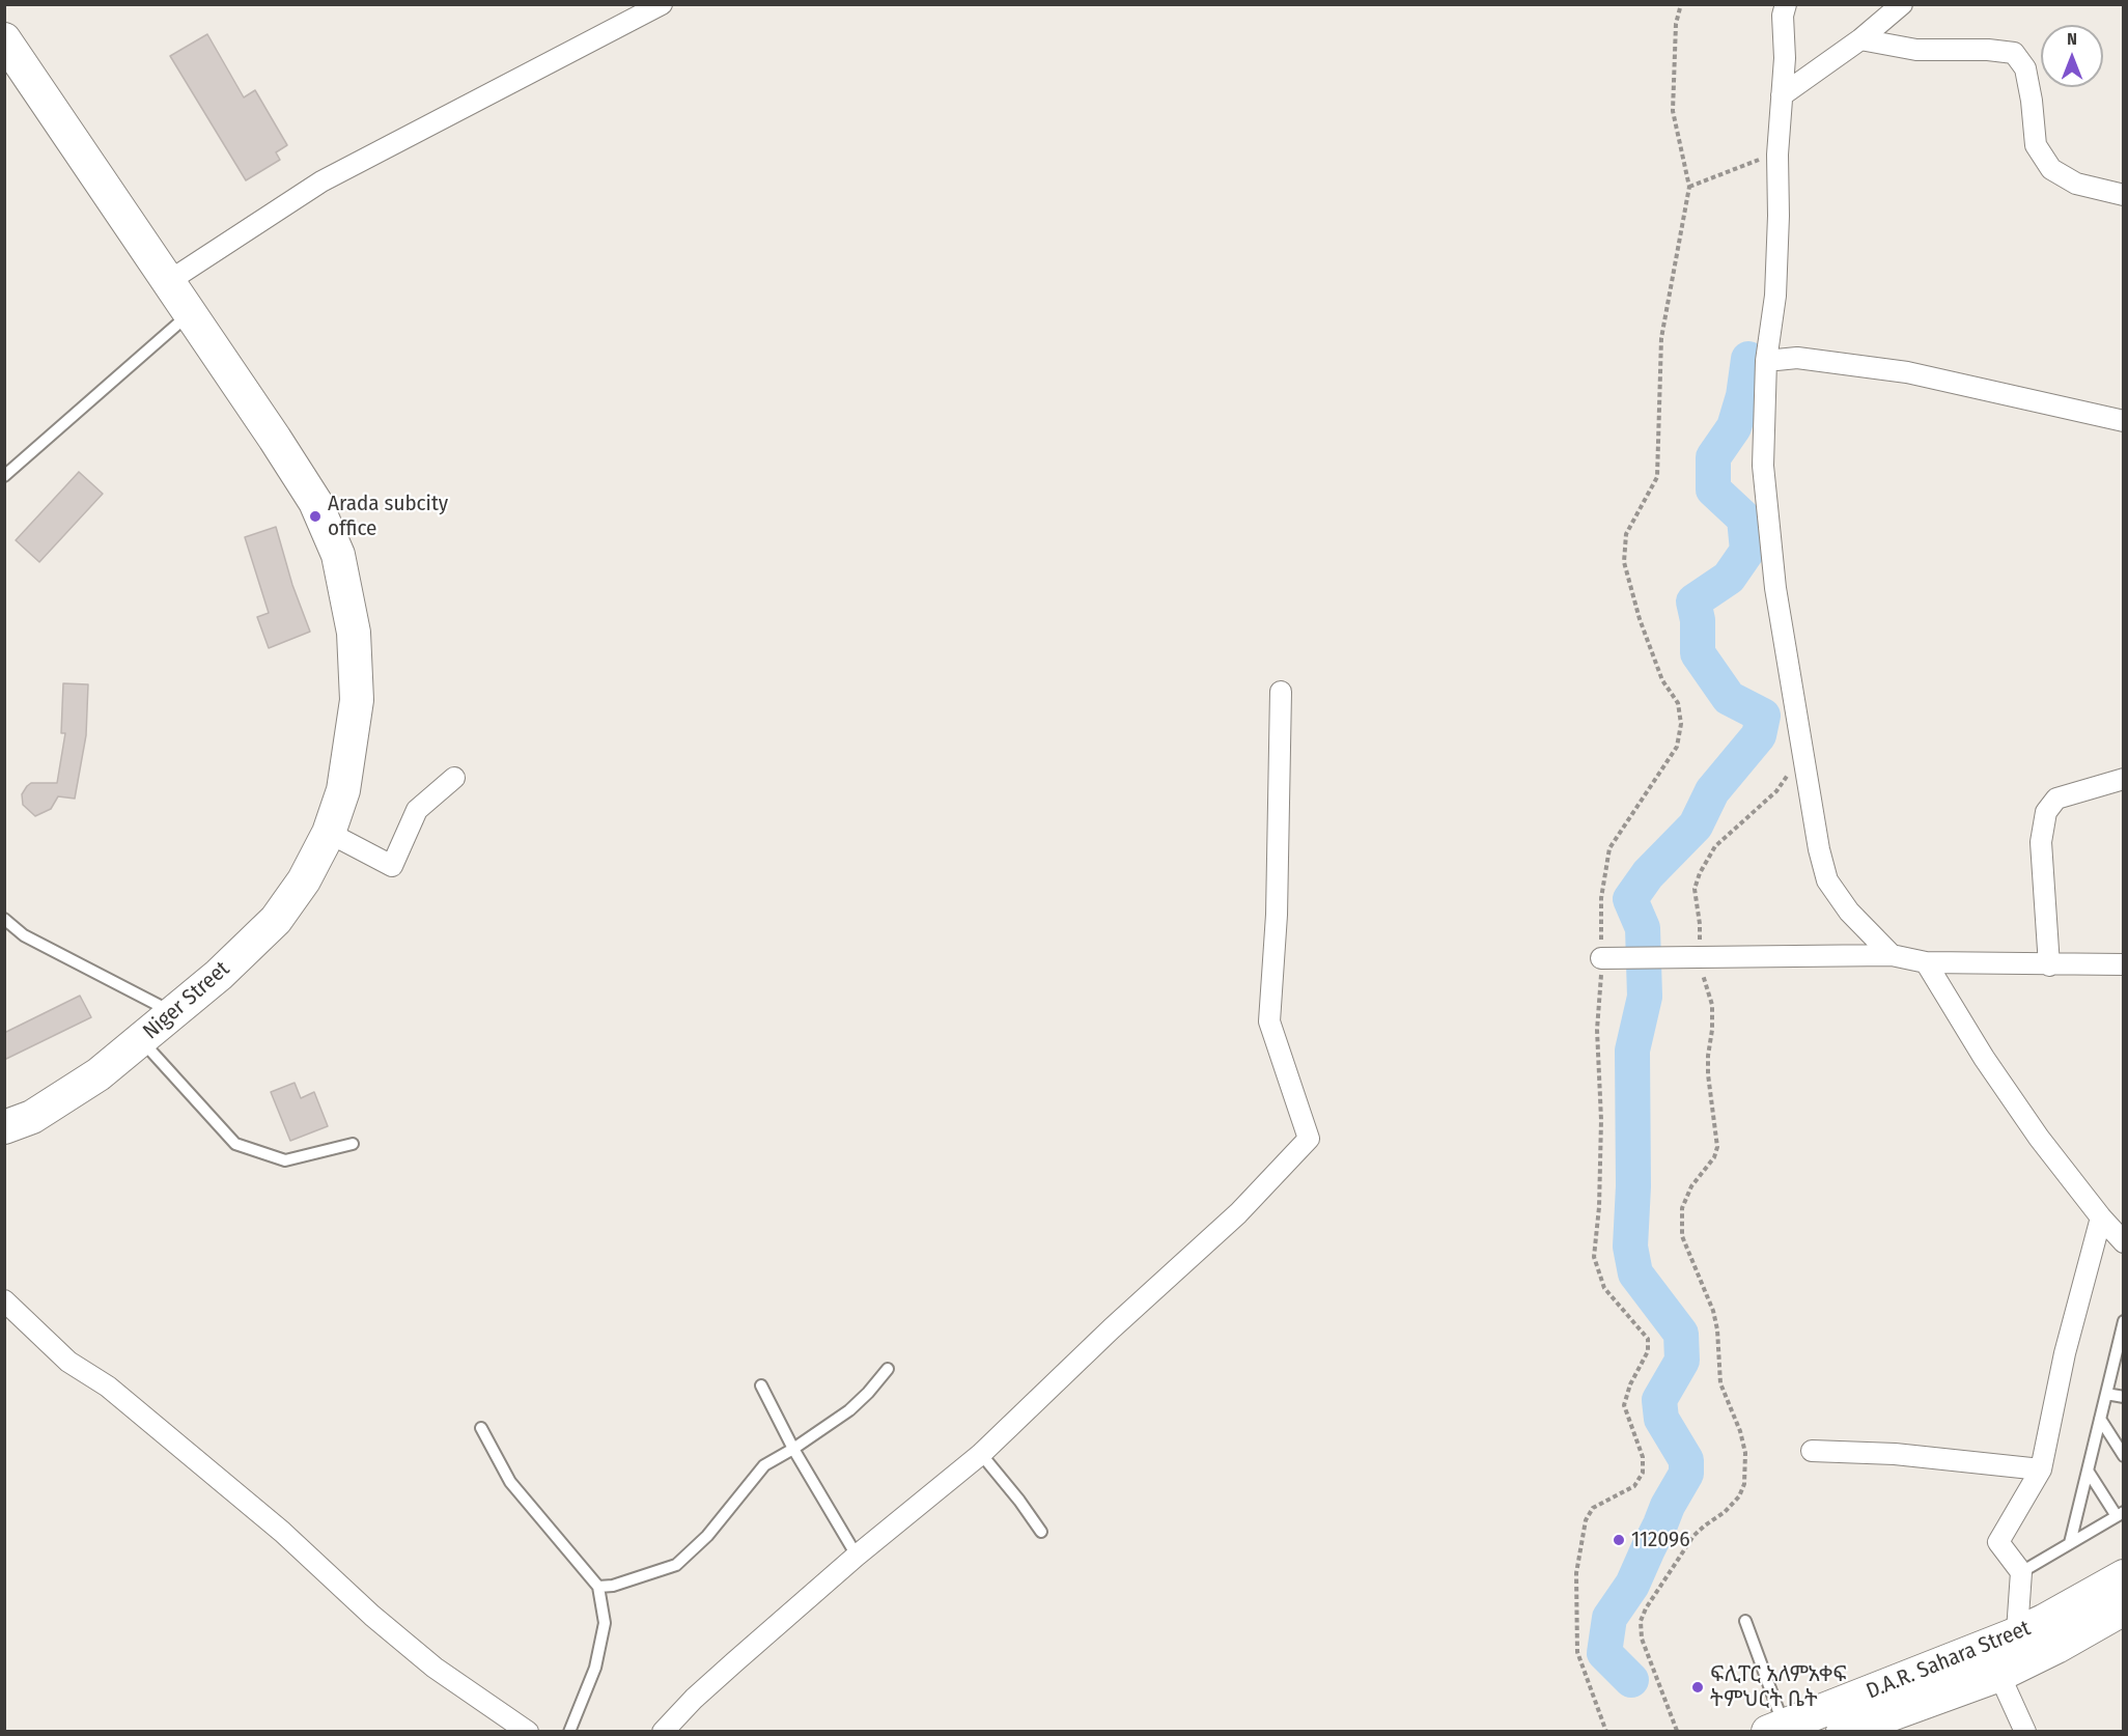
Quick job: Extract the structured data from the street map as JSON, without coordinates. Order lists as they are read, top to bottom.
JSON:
{
  "streets": {
    "main road": ["Niger Street", "D.A.R. Sahara Street"]
  },
  "places": ["Arada subcity office", "112096", "ፍሊፐር አለምአቀፍ ትምህርት ቤት"],
  "north": "top"
}
